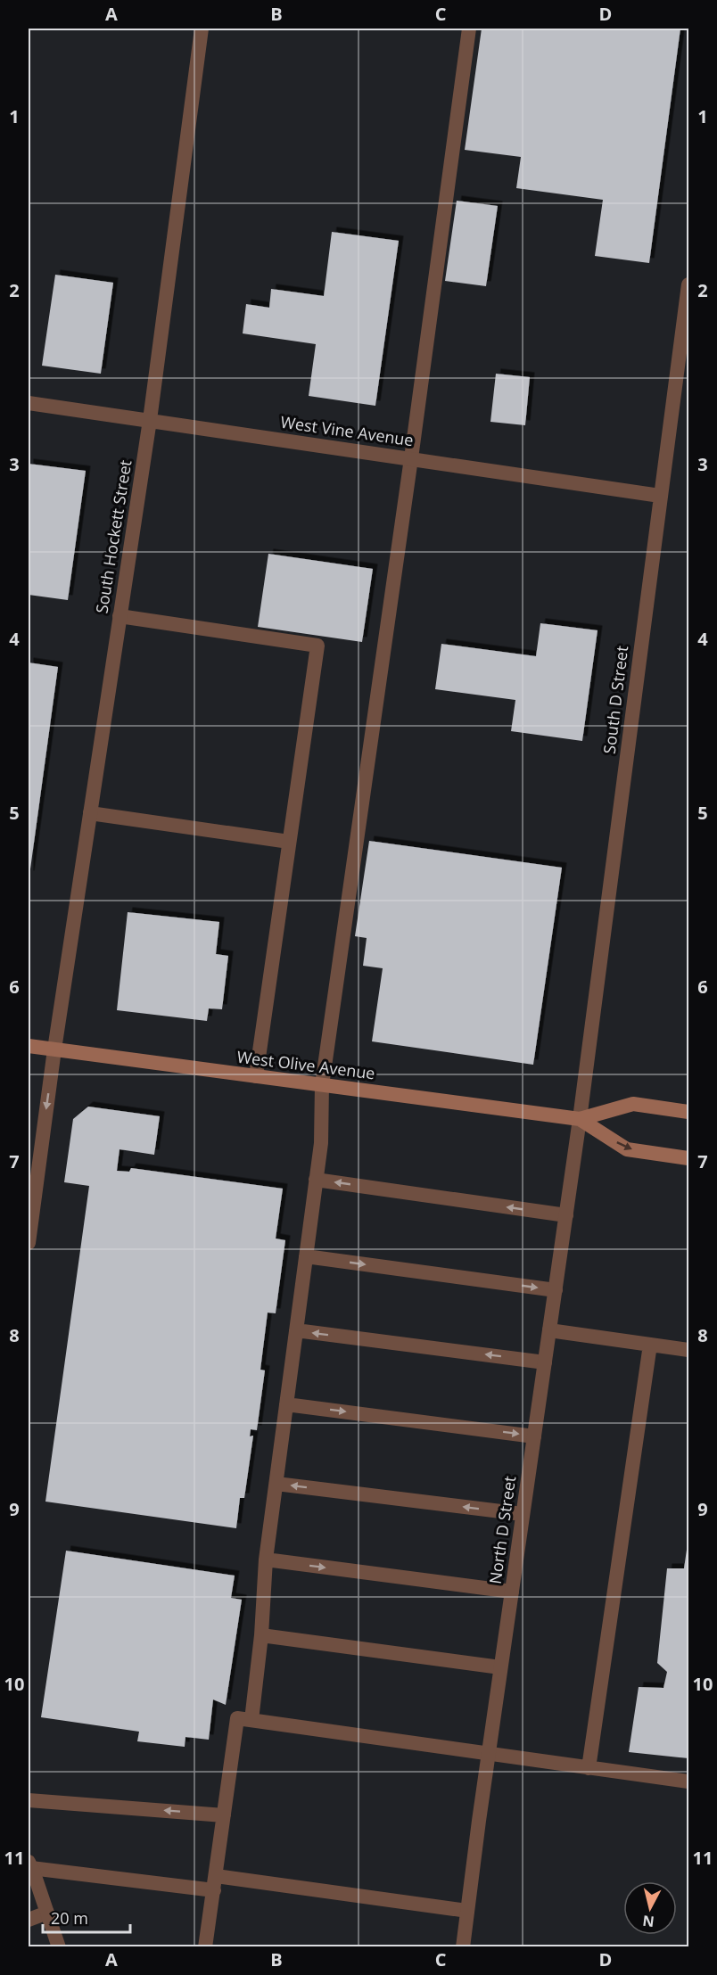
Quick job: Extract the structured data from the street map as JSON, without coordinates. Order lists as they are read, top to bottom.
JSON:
{
  "streets": {
    "main road": ["West Olive Avenue"],
    "street": [
      "West Vine Avenue",
      "South Hockett Street",
      "South D Street",
      "North D Street"
    ]
  },
  "crossings": [
    ["West Vine Avenue", "South Hockett Street"],
    ["West Vine Avenue", "South D Street"],
    ["South Hockett Street", "West Olive Avenue"],
    ["South D Street", "West Olive Avenue"],
    ["South D Street", "North D Street"],
    ["West Olive Avenue", "North D Street"]
  ],
  "scale_bar": "20 m",
  "north": "bottom",
  "grid": {
    "columns": [
      "A",
      "B",
      "C",
      "D"
    ],
    "rows": [
      "1",
      "2",
      "3",
      "4",
      "5",
      "6",
      "7",
      "8",
      "9",
      "10",
      "11"
    ]
  }
}
